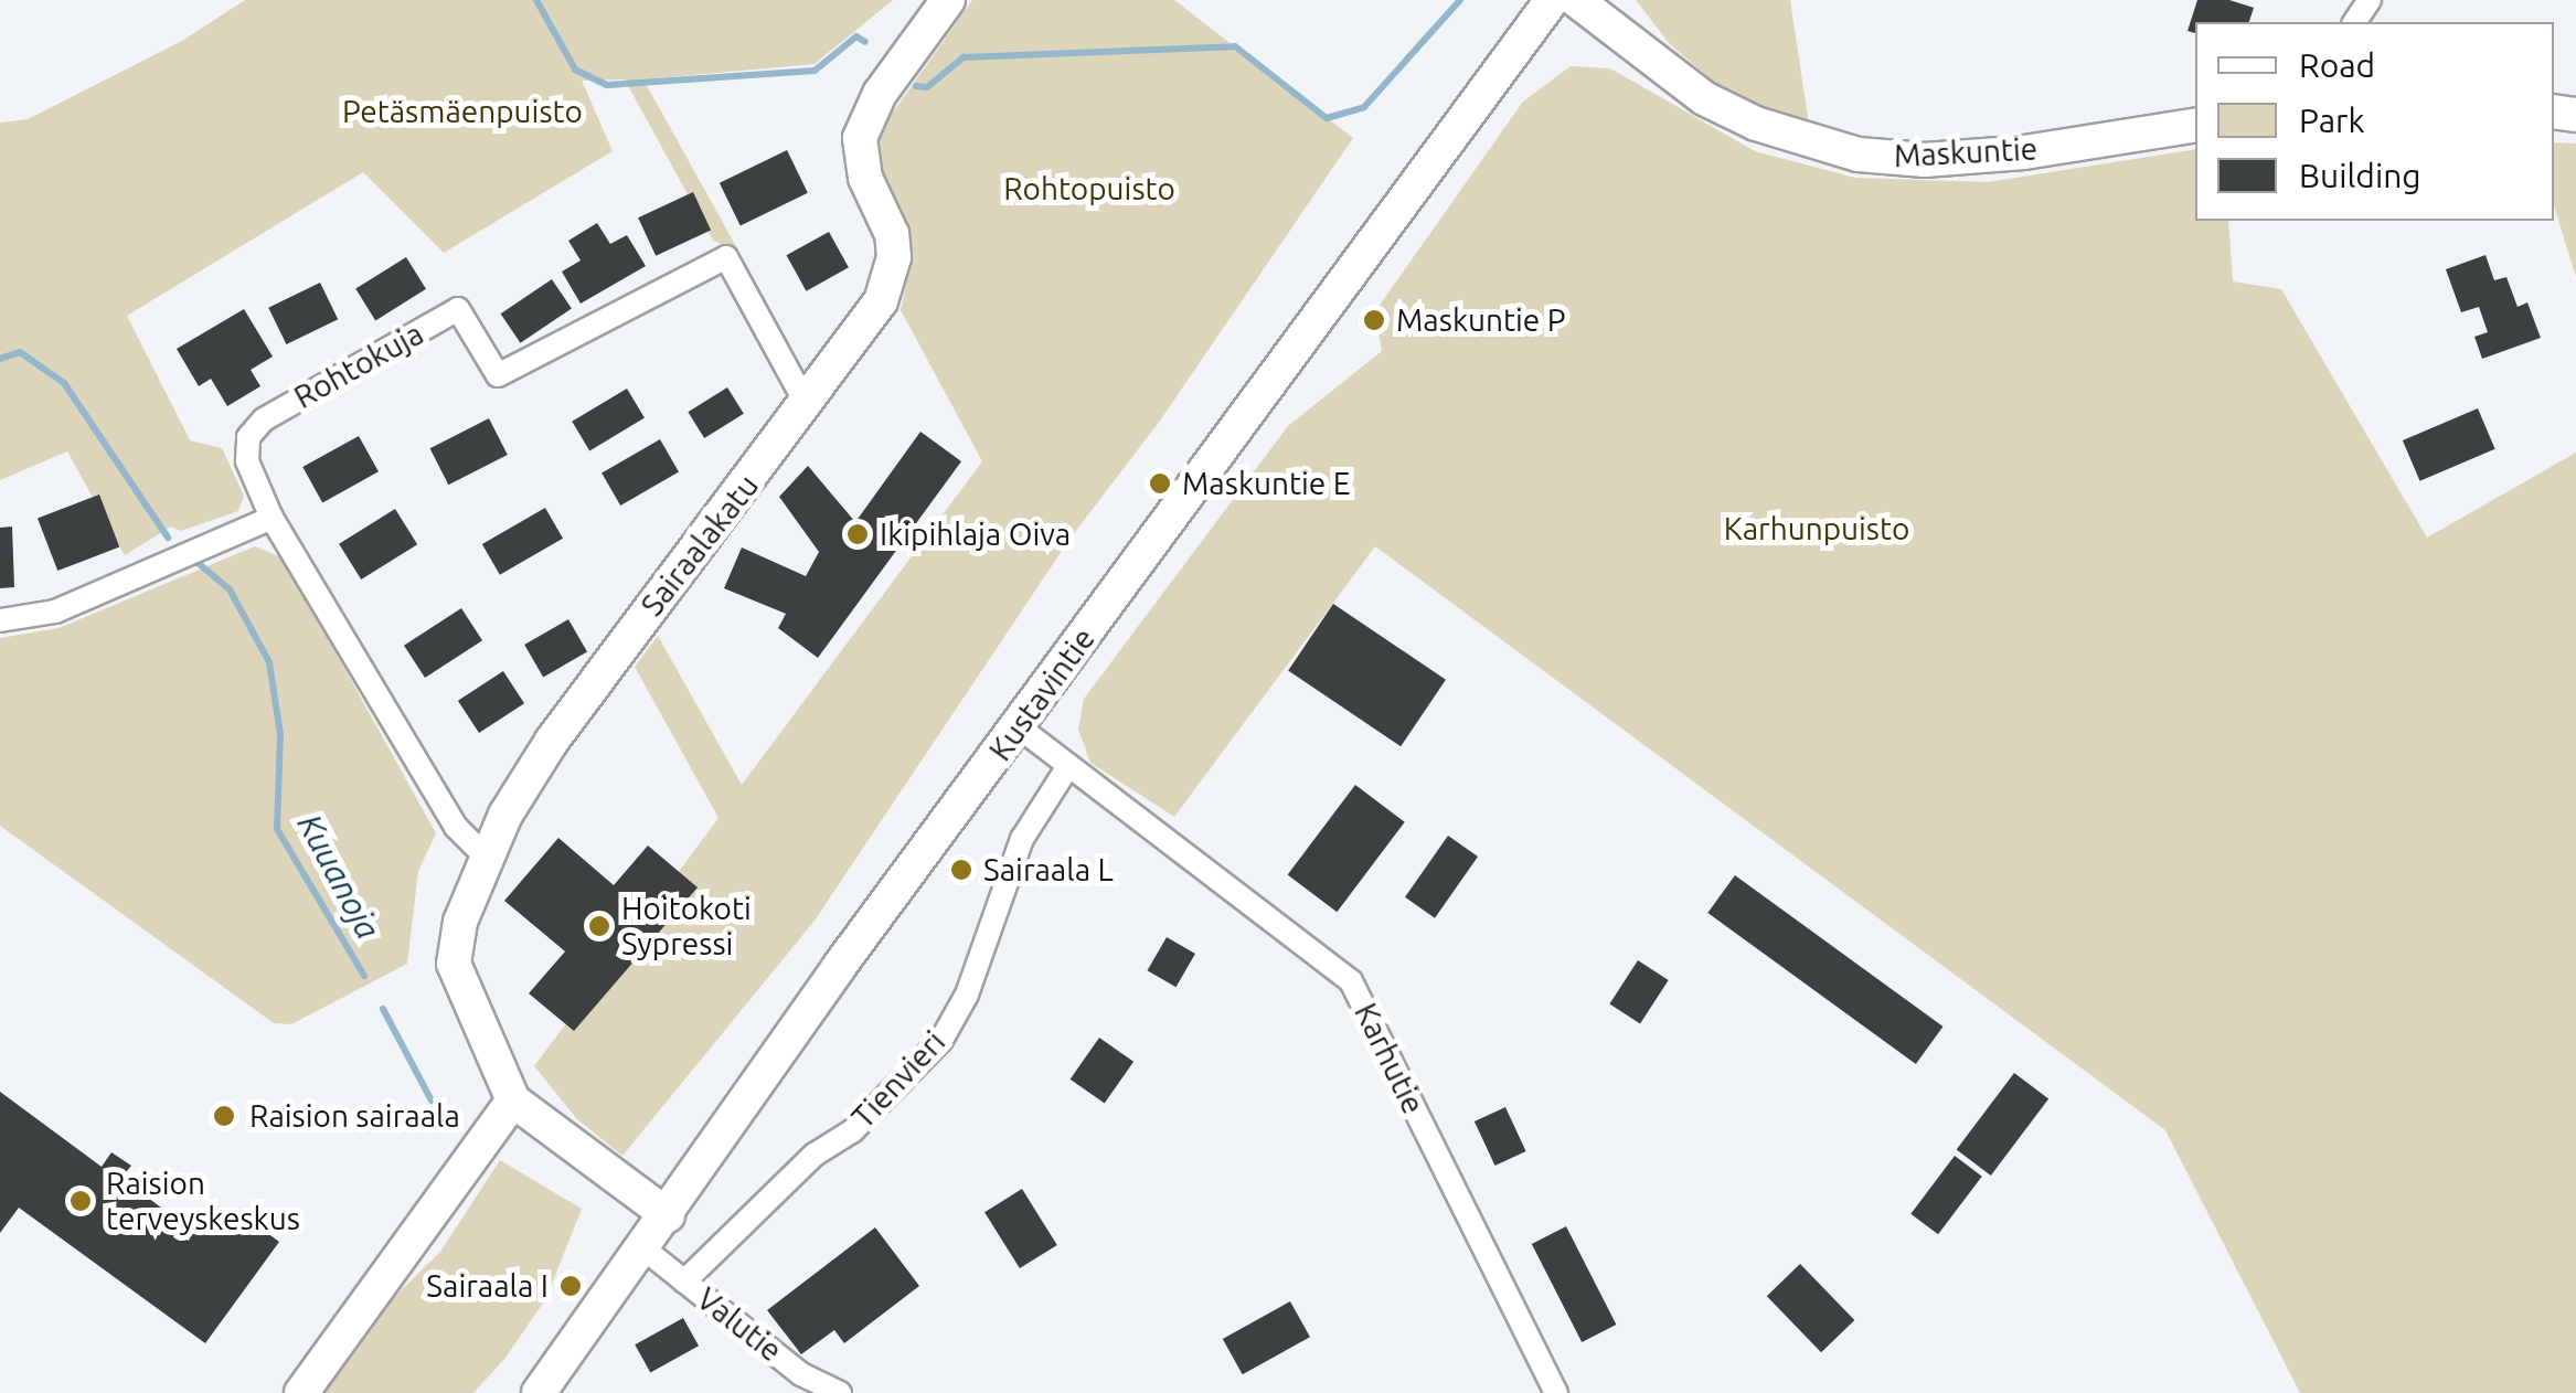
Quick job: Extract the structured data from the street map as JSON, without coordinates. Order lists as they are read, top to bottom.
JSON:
{
  "streets": {
    "street": [
      "Maskuntie",
      "Rohtokuja",
      "Sairaalakatu",
      "Kustavintie",
      "Karhutie",
      "Tienvieri",
      "Valutie"
    ]
  },
  "crossings": [
    ["Rohtokuja", "Sairaalakatu"],
    ["Sairaalakatu", "Kustavintie"],
    ["Kustavintie", "Karhutie"],
    ["Kustavintie", "Valutie"],
    ["Karhutie", "Tienvieri"],
    ["Tienvieri", "Valutie"]
  ],
  "water": ["Kuuanoja"],
  "parks": ["Petäsmäenpuisto", "Rohtopuisto", "Karhunpuisto"],
  "places": [
    "Maskuntie P",
    "Maskuntie E",
    "Ikipihlaja Oiva",
    "Sairaala L",
    "Hoitokoti Sypressi",
    "Raision sairaala",
    "Raision terveyskeskus",
    "Sairaala I"
  ],
  "legend": ["Road", "Park", "Building"]
}
